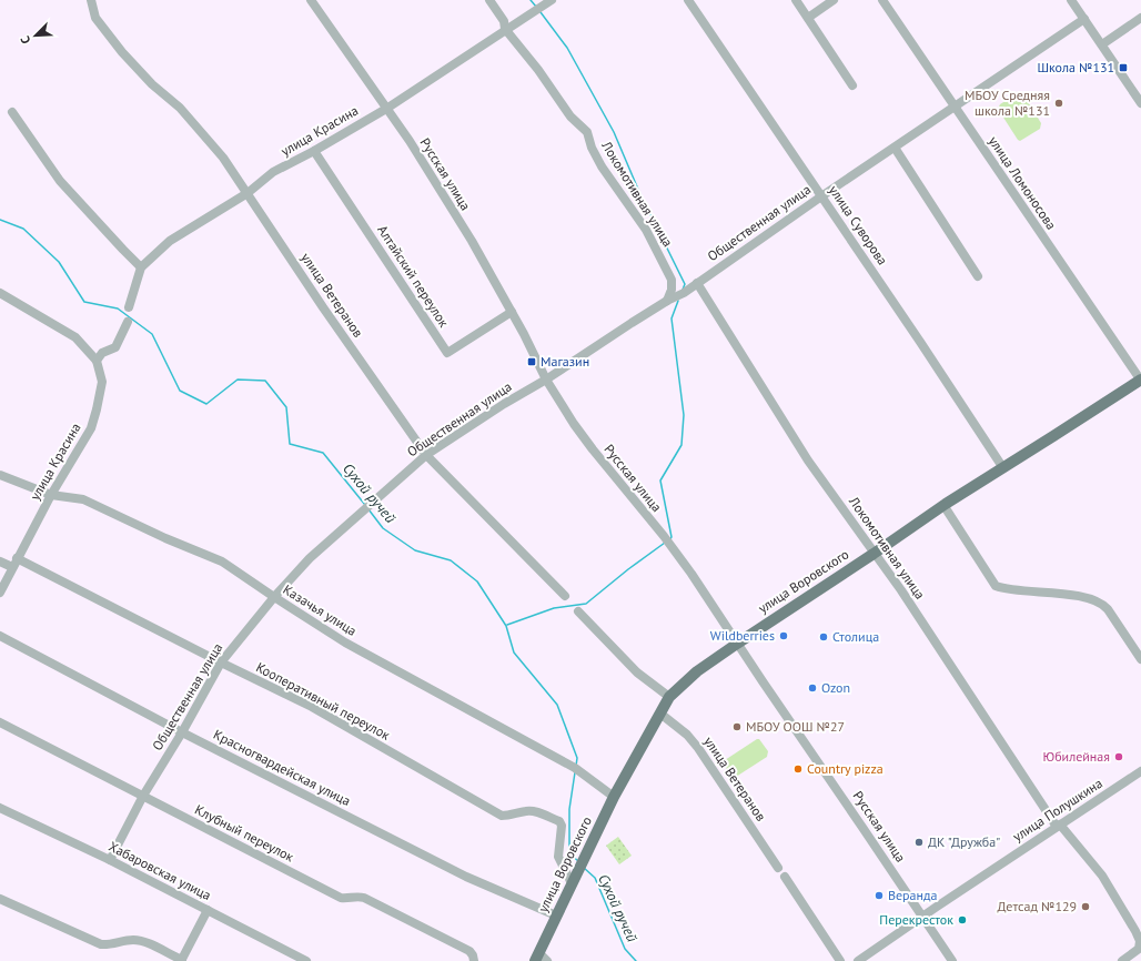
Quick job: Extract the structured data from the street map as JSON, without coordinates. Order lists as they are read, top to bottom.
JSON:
{
  "streets": {
    "main road": ["улица Воровского"],
    "street": [
      "улица Красина",
      "Русская улица",
      "улица Ломоносова",
      "Локомотивная улица",
      "Общественная улица",
      "улица Суворова",
      "Алтайский переулок",
      "улица Ветеранов",
      "Казачья улица",
      "Кооперативный переулок",
      "Красногвардейская улица",
      "улица Полушкина",
      "Клубный переулок",
      "Хабаровская улица"
    ]
  },
  "crossings": [
    ["улица Красина", "Русская улица"],
    ["улица Красина", "Локомотивная улица"],
    ["улица Красина", "Алтайский переулок"],
    ["улица Красина", "улица Ветеранов"],
    ["улица Красина", "Казачья улица"],
    ["улица Красина", "Кооперативный переулок"],
    ["Русская улица", "Общественная улица"],
    ["Русская улица", "Алтайский переулок"],
    ["Русская улица", "улица Воровского"],
    ["Русская улица", "улица Полушкина"],
    ["улица Ломоносова", "Общественная улица"],
    ["улица Ломоносова", "улица Воровского"],
    ["Локомотивная улица", "Общественная улица"],
    ["Локомотивная улица", "улица Воровского"],
    ["Локомотивная улица", "улица Полушкина"],
    ["Общественная улица", "улица Суворова"],
    ["Общественная улица", "улица Ветеранов"],
    ["Общественная улица", "Казачья улица"],
    ["Общественная улица", "Кооперативный переулок"],
    ["Общественная улица", "Красногвардейская улица"],
    ["Общественная улица", "Клубный переулок"],
    ["Общественная улица", "Хабаровская улица"],
    ["улица Суворова", "улица Воровского"],
    ["улица Ветеранов", "улица Воровского"],
    ["улица Воровского", "Казачья улица"],
    ["улица Воровского", "Кооперативный переулок"],
    ["улица Воровского", "Красногвардейская улица"]
  ],
  "water": ["Сухой ручей"],
  "places": {
    "transit": ["Школа №131", "Магазин"],
    "other": [
      "МБОУ Средняя школа №131",
      "Wildberries",
      "Столица",
      "Ozon",
      "МБОУ ООШ №27",
      "Юбилейная",
      "Country pizza",
      "ДК \"Дружба\"",
      "Веранда",
      "Детсад №129",
      "Перекресток"
    ]
  },
  "north": "bottom left"
}
